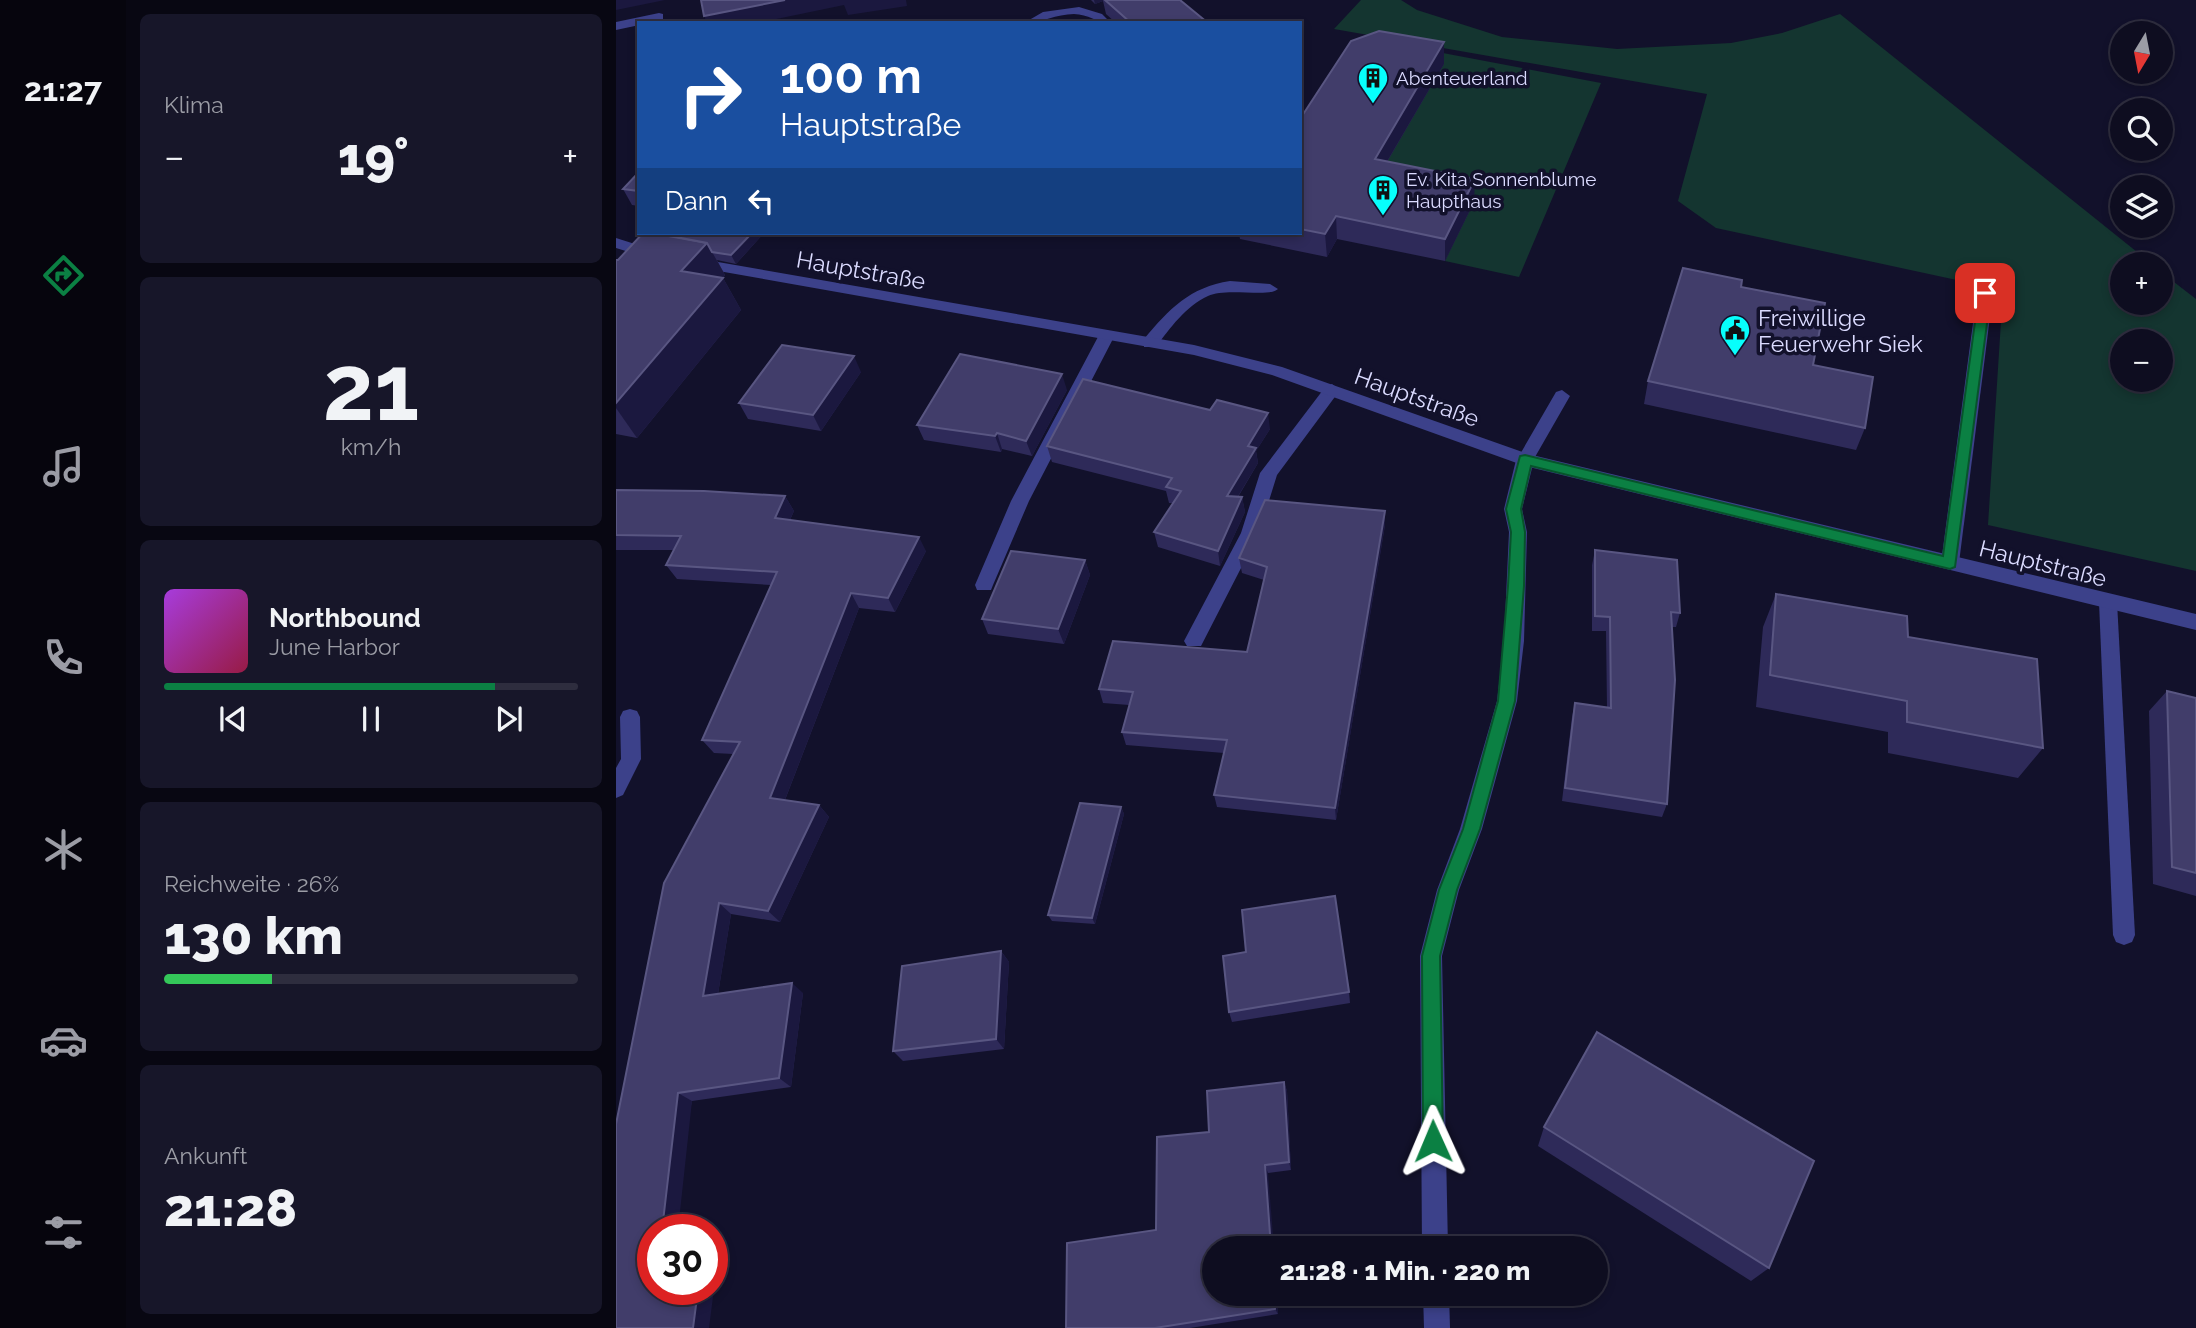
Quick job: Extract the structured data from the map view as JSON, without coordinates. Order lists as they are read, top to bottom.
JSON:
{
  "streets": {
    "street": ["Hauptstraße"]
  },
  "places": {
    "building": ["Abenteuerland", "Ev. Kita Sonnenblume Haupthaus"],
    "public building": ["Freiwillige Feuerwehr Siek"]
  },
  "north": "bottom",
  "page": {
    "tabs": "21:27",
    "tile": [
      "Klima",
      ["21", "km/h"],
      ["Reichweite · 26%", "130 km"],
      ["Ankunft", "21:28"]
    ],
    "map_buttons": ["+", "−"],
    "turn": ["100 m", "Hauptstraße"],
    "heat": ["−", "19°", "+"],
    "then": "Dann",
    "song": ["Northbound", "June Harbor"],
    "limit": "30",
    "trip": "21:28 · 1 Min. · 220 m"
  }
}
